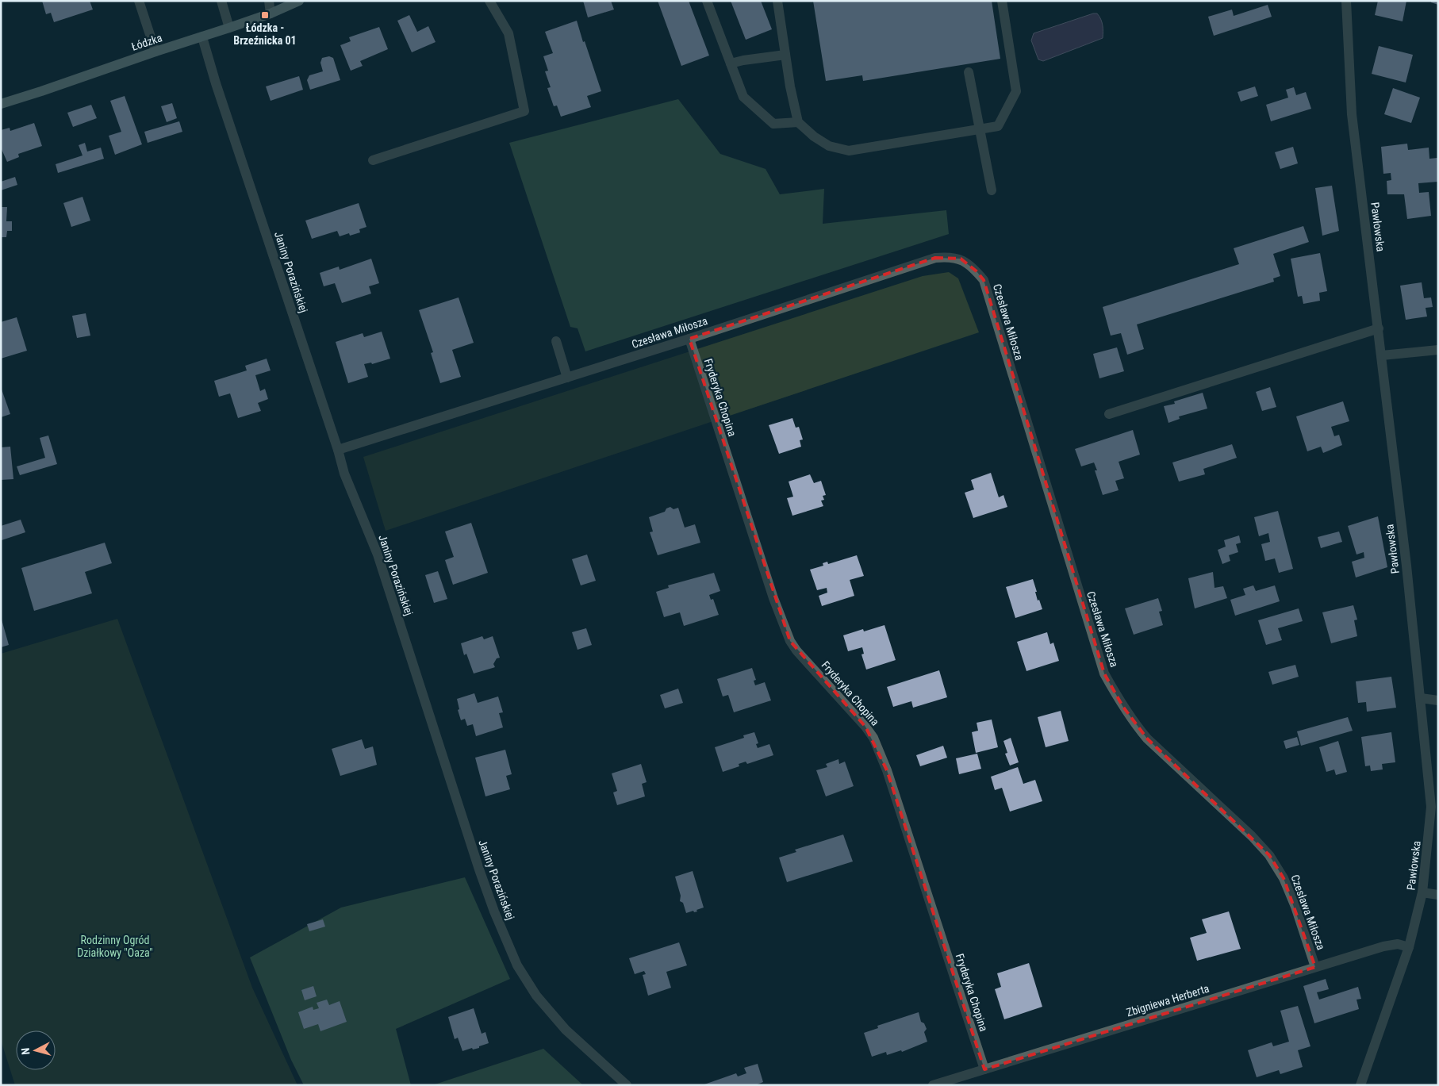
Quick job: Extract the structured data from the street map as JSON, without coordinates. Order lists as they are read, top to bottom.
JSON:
{
  "streets": {
    "main road": ["Łódzka"],
    "street": [
      "Pawłowska",
      "Janiny Porazińskiej",
      "Czesława Miłosza",
      "Fryderyka Chopina",
      "Zbigniewa Herberta"
    ]
  },
  "crossings": [
    ["Łódzka", "Janiny Porazińskiej"],
    ["Pawłowska", "Zbigniewa Herberta"],
    ["Janiny Porazińskiej", "Czesława Miłosza"],
    ["Czesława Miłosza", "Fryderyka Chopina"],
    ["Czesława Miłosza", "Zbigniewa Herberta"],
    ["Fryderyka Chopina", "Zbigniewa Herberta"]
  ],
  "parks": ["Rodzinny Ogród Działkowy \"Oaza\""],
  "places": {
    "transit": ["Łódzka - Brzeźnicka 01"]
  },
  "north": "left"
}
